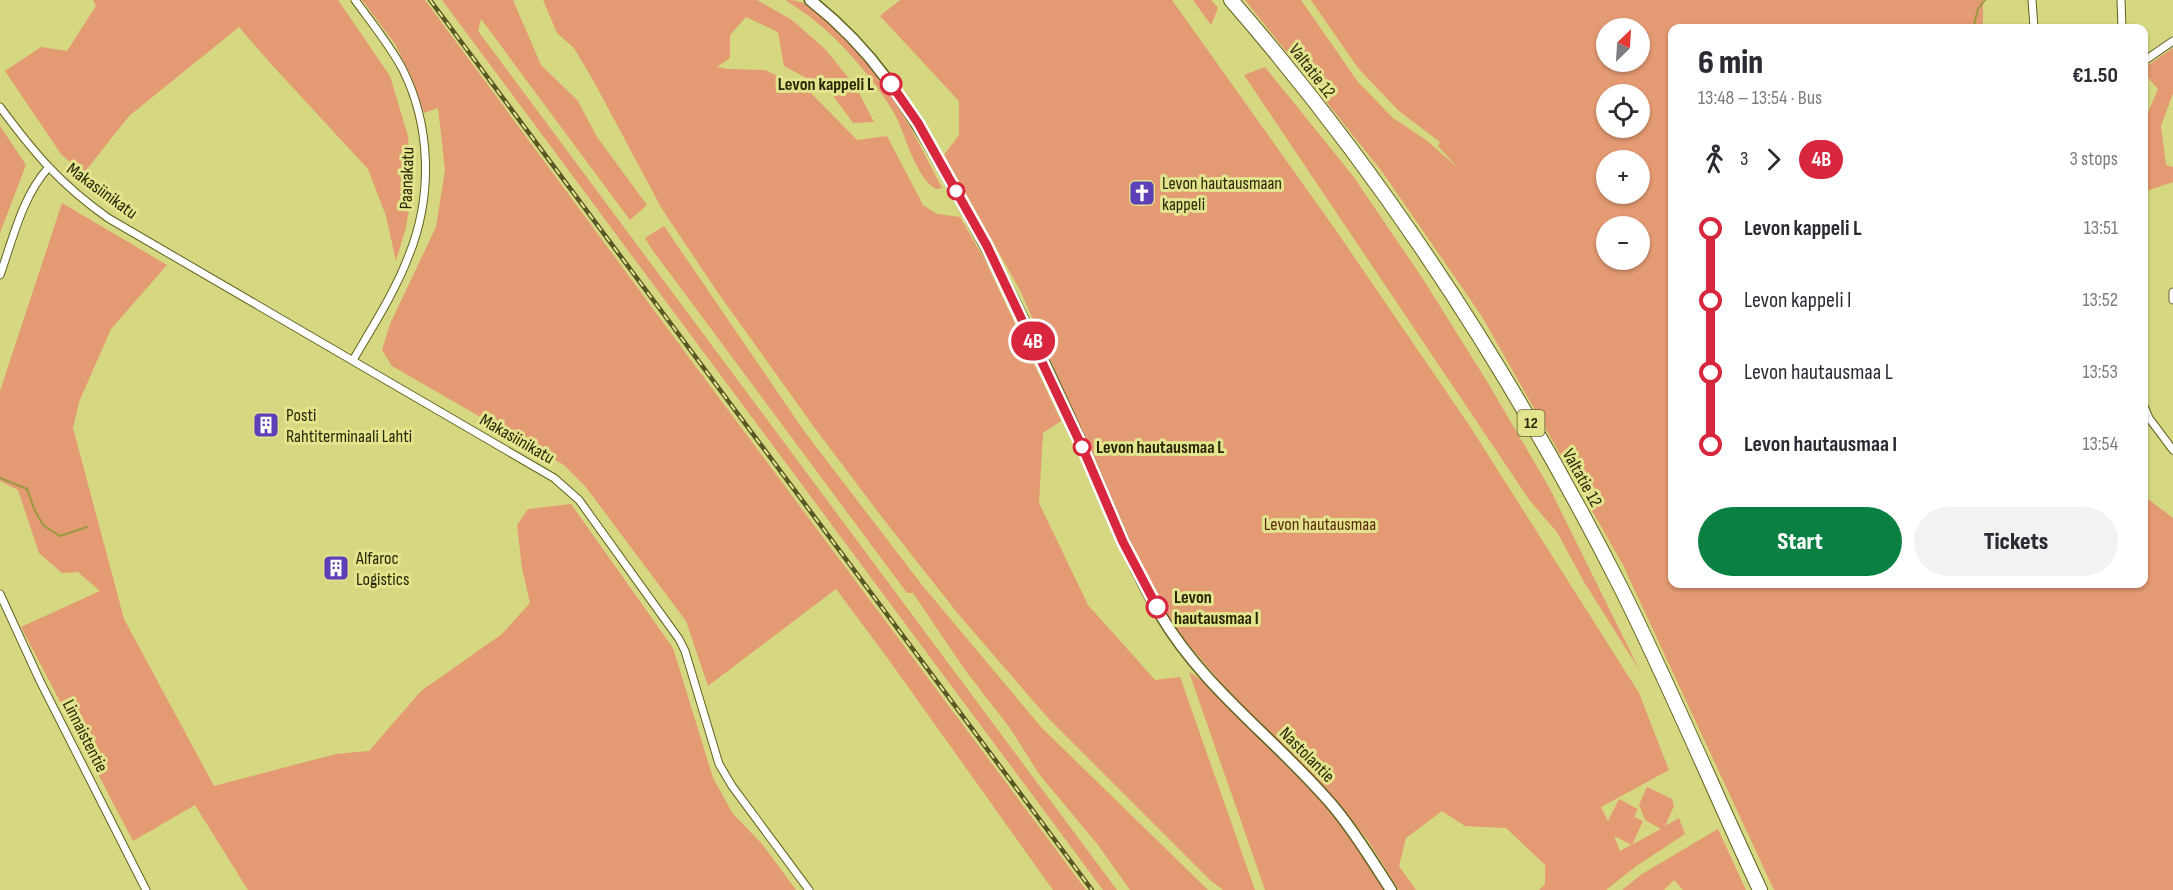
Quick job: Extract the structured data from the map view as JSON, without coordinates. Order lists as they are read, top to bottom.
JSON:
{
  "streets": {
    "highway": ["Valtatie 12", "12"],
    "main road": ["Nastolantie"],
    "street": ["Paanakatu", "Makasiinikatu", "Linnaistentie"]
  },
  "crossings": [
    ["Paanakatu", "Makasiinikatu"]
  ],
  "parks": ["Levon hautausmaa"],
  "places": {
    "other": ["Levon kappeli L", "Levon hautausmaa L", "Levon hautausmaa I"],
    "church": ["Levon hautausmaan kappeli"],
    "building": ["Posti Rahtiterminaali Lahti", "Alfaroc Logistics"]
  },
  "lines": ["bus line 4B"],
  "north": "top right",
  "page": {
    "on_map": "4B",
    "map_buttons": ["+", "−"],
    "heading": ["6 min", "13:48 – 13:54 · Bus", "€1.50"],
    "legs": ["3", "4B", "3 stops"],
    "list": [
      {
        "name": "Levon kappeli L",
        "value": "13:51"
      },
      {
        "name": "Levon kappeli I",
        "value": "13:52"
      },
      {
        "name": "Levon hautausmaa L",
        "value": "13:53"
      },
      {
        "name": "Levon hautausmaa I",
        "value": "13:54"
      }
    ],
    "buttons": ["Start", "Tickets"]
  }
}
